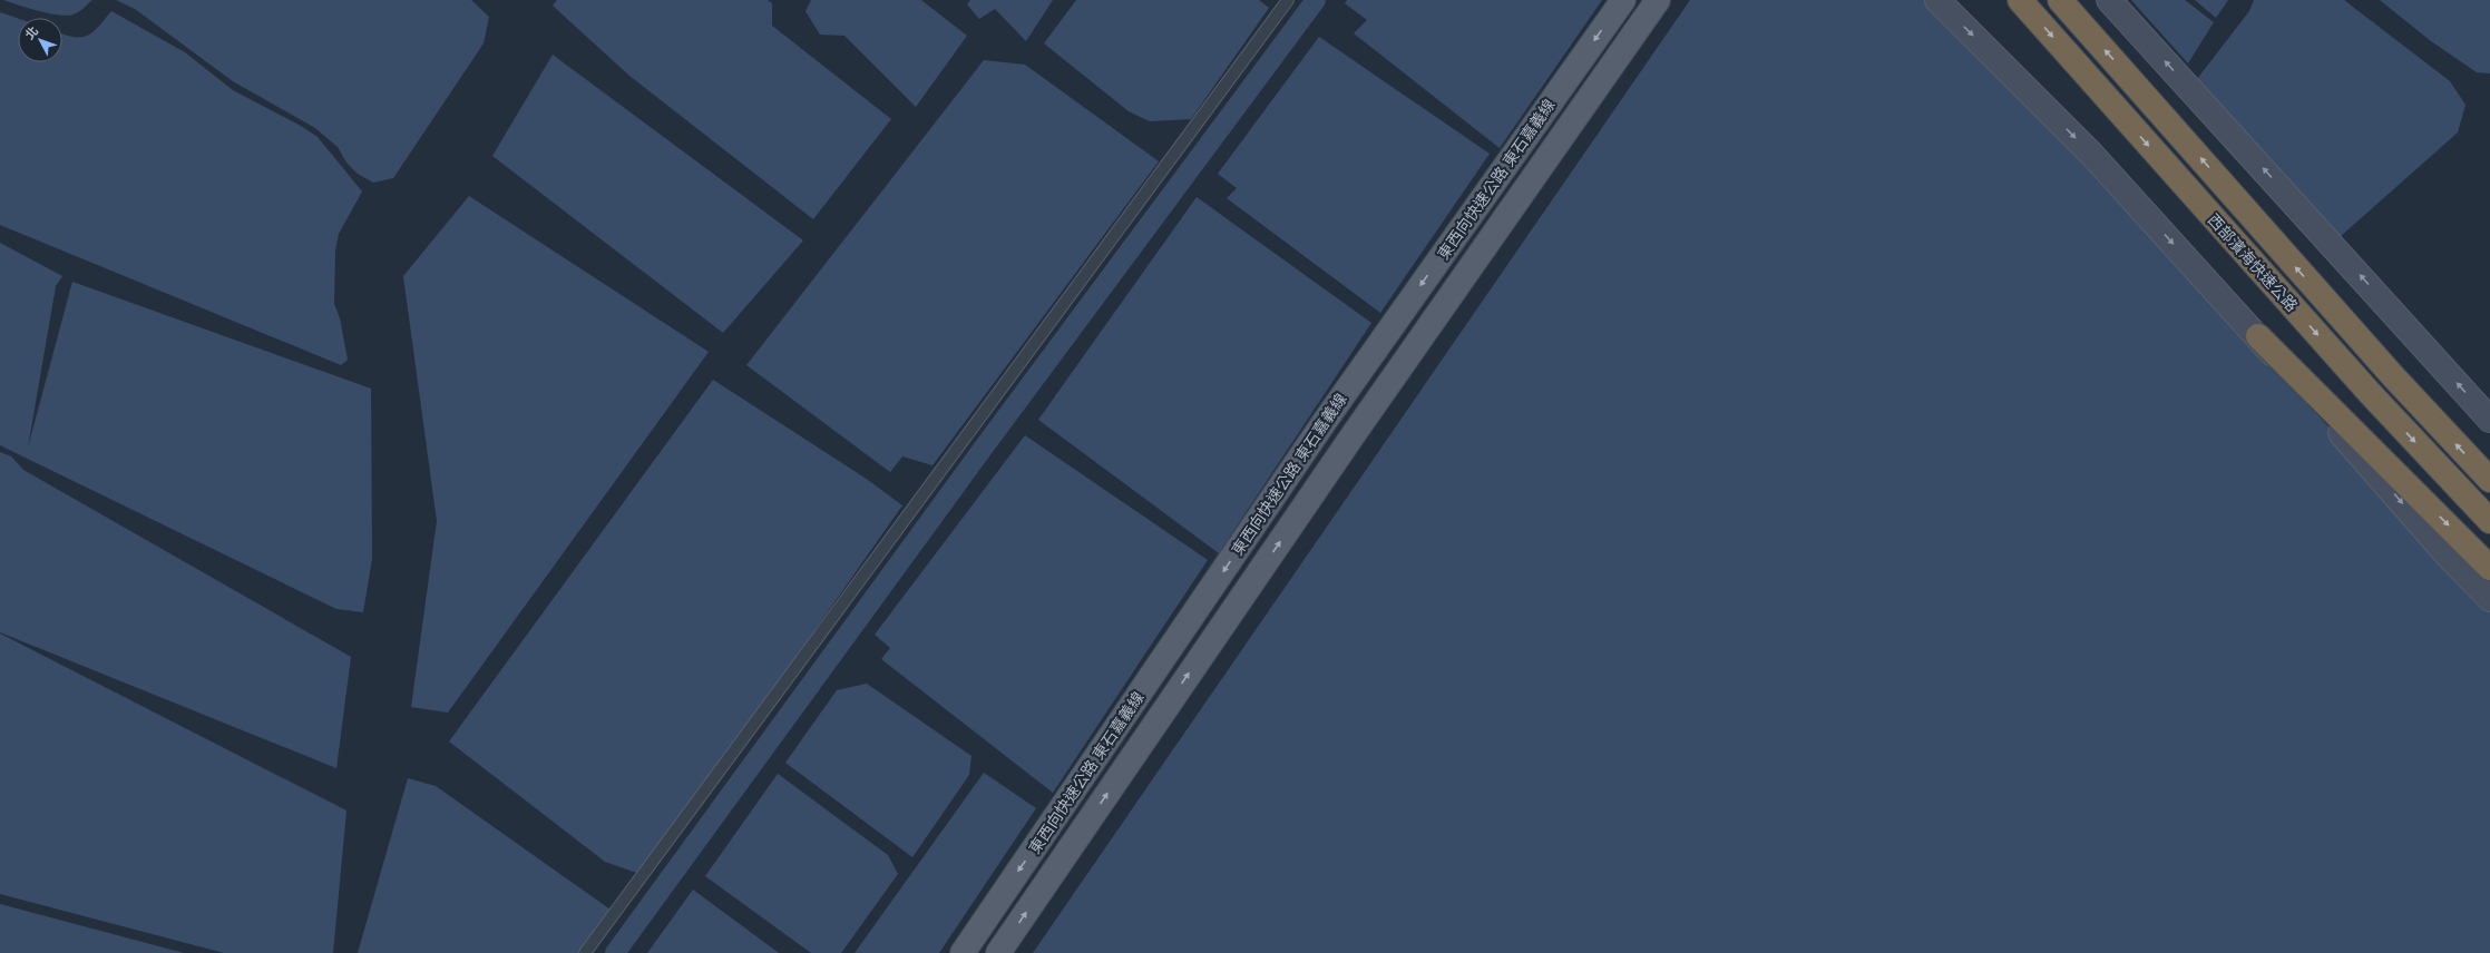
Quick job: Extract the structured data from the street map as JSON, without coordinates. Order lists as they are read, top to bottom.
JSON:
{
  "streets": {
    "highway": ["西部濱海快速公路"],
    "main road": ["東西向快速公路 東石嘉義線"]
  },
  "north": "top left"
}
